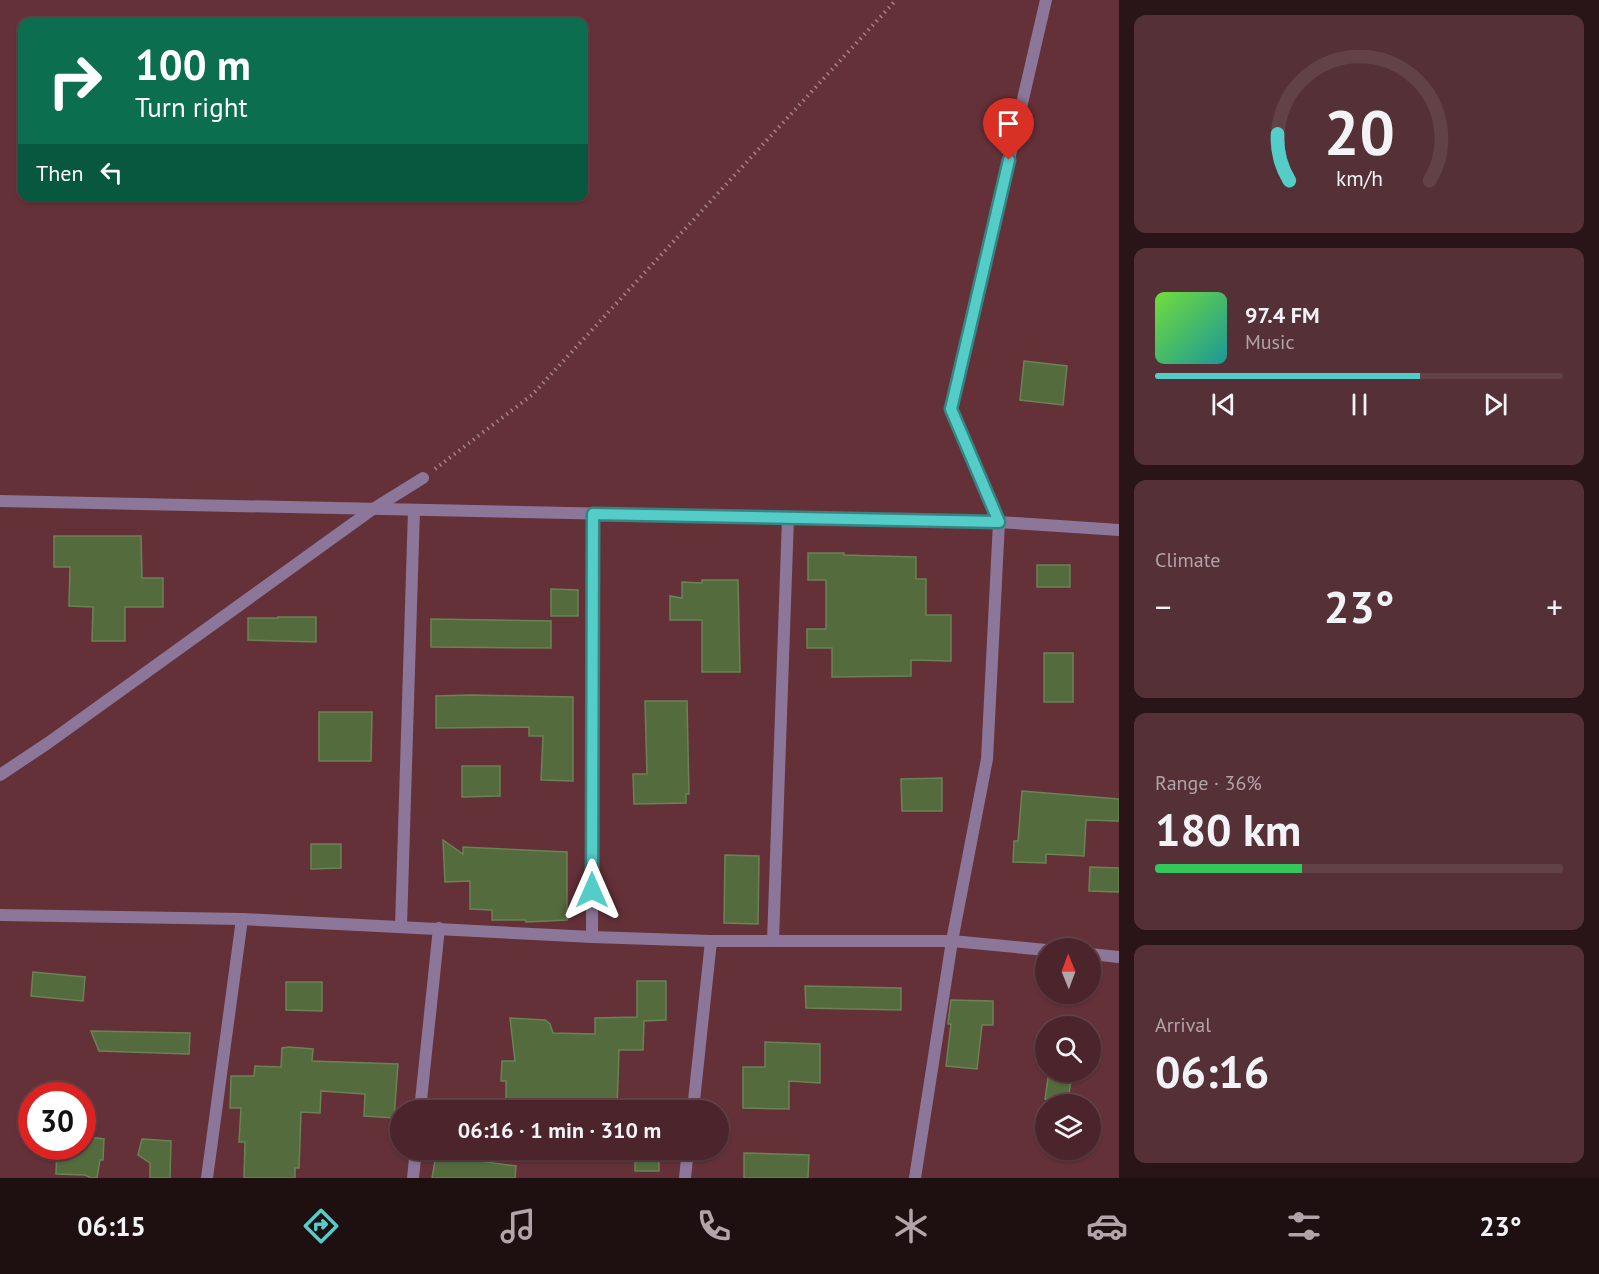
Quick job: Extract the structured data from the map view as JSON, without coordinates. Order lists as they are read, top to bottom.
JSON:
{
  "north": "top",
  "page": {
    "turn": ["100 m", "Turn right"],
    "then": "Then",
    "song": ["97.4 FM", "Music"],
    "tile": [
      "Climate",
      ["Range · 36%", "180 km"],
      ["Arrival", "06:16"]
    ],
    "heat": ["−", "23°", "+"],
    "limit": "30",
    "trip": "06:16 · 1 min · 310 m",
    "tabs": ["06:15", "23°"],
    "gauge": ["20", "km/h"]
  }
}
